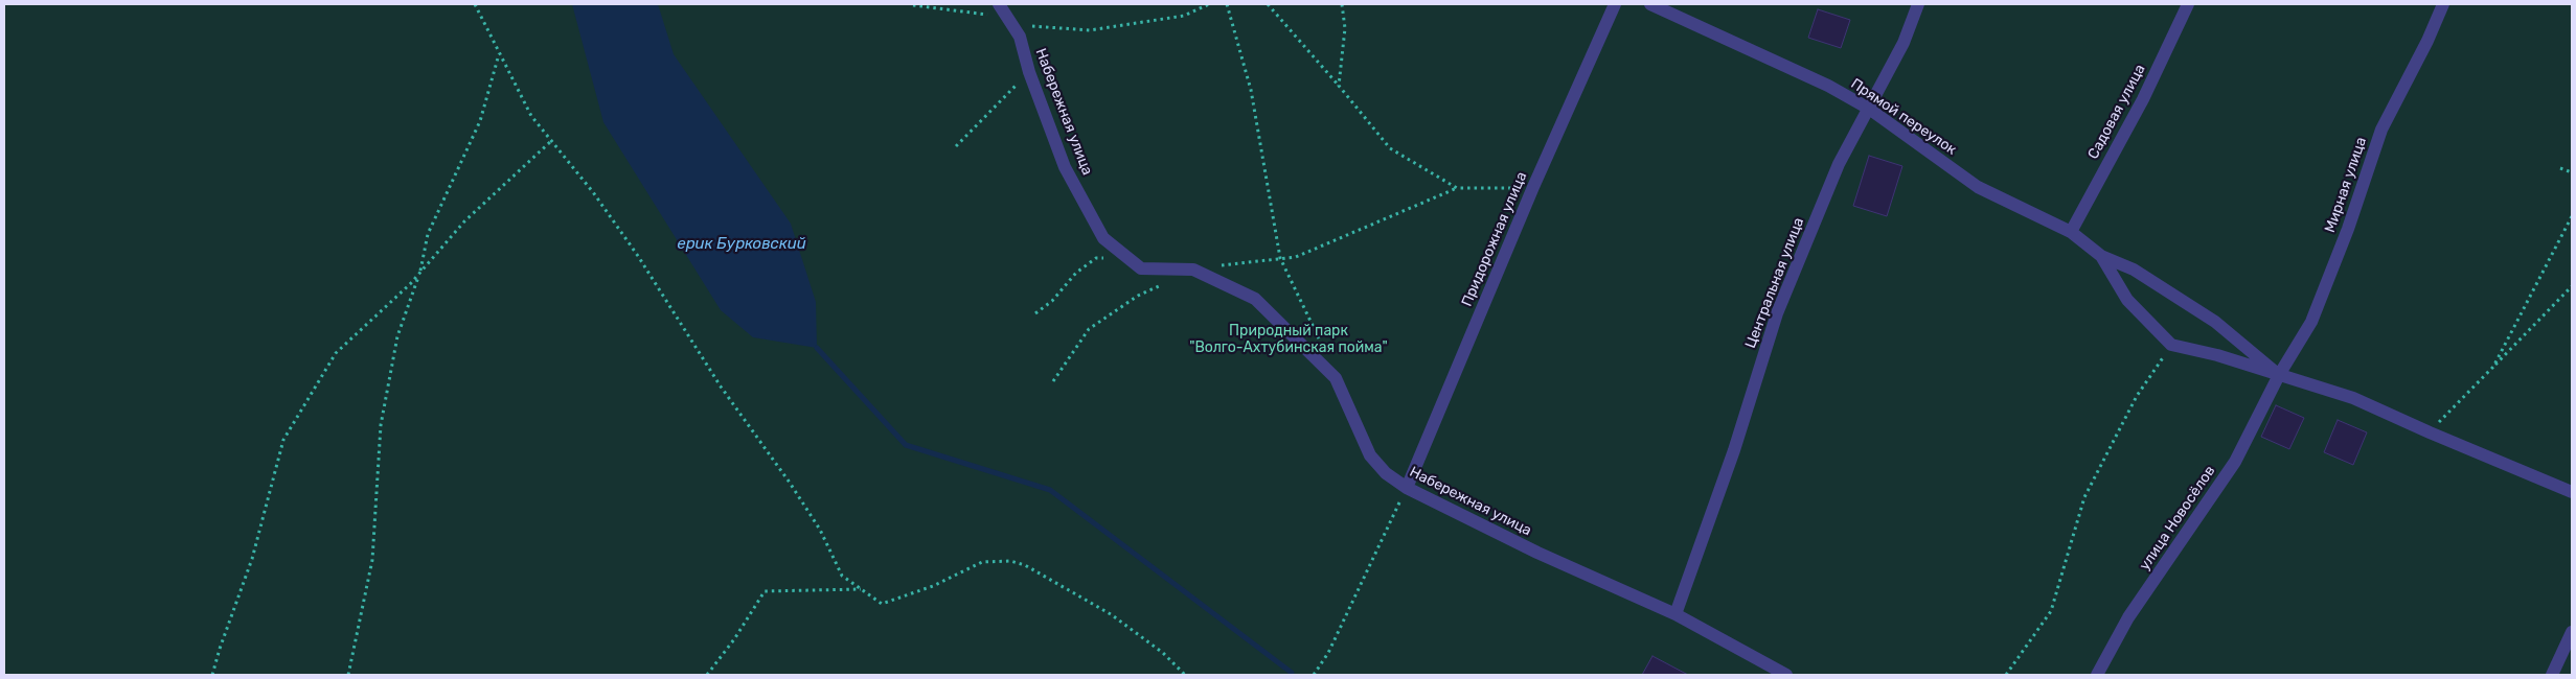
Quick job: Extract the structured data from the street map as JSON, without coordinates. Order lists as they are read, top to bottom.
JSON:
{
  "streets": {
    "street": [
      "Набережная улица",
      "Садовая улица",
      "Прямой переулок",
      "Мирная улица",
      "Придорожная улица",
      "Центральная улица",
      "улица Новосёлов"
    ]
  },
  "crossings": [
    ["Набережная улица", "Придорожная улица"],
    ["Набережная улица", "Центральная улица"],
    ["Садовая улица", "Прямой переулок"],
    ["Прямой переулок", "Мирная улица"],
    ["Прямой переулок", "Центральная улица"],
    ["Прямой переулок", "улица Новосёлов"],
    ["Мирная улица", "улица Новосёлов"]
  ],
  "water": ["ерик Бурковский"],
  "parks": ["Природный парк \"Волго-Ахтубинская пойма\""]
}
